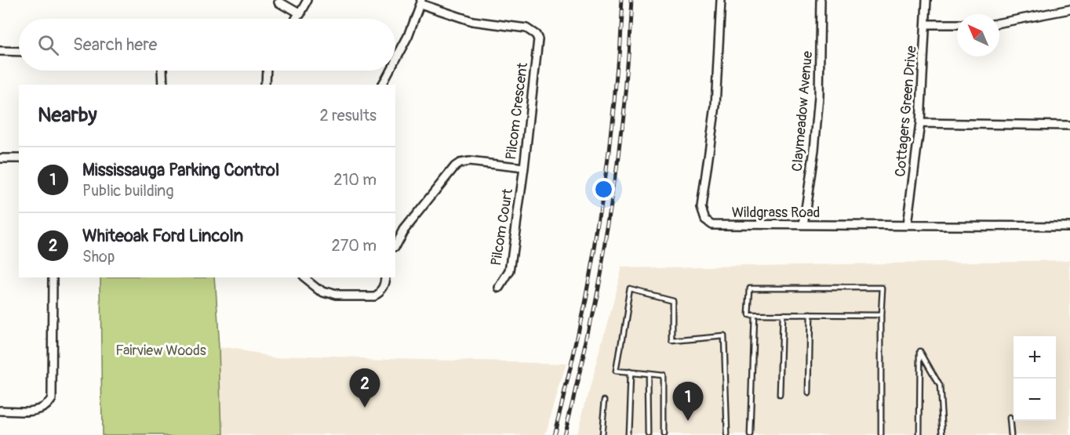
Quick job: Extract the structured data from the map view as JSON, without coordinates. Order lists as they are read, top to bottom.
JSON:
{
  "streets": {
    "street": [
      "Pilcom Crescent",
      "Claymeadow Avenue",
      "Cottagers Green Drive",
      "Wildgrass Road",
      "Pilcom Court"
    ]
  },
  "crossings": [
    ["Pilcom Crescent", "Pilcom Court"],
    ["Claymeadow Avenue", "Wildgrass Road"],
    ["Cottagers Green Drive", "Wildgrass Road"]
  ],
  "parks": ["Fairview Woods"],
  "north": "top left",
  "page": {
    "search": "Search here",
    "heading": ["Nearby", "2 results"],
    "list": [
      {
        "mark": "1",
        "name": "Mississauga Parking Control",
        "note": "Public building",
        "value": "210 m"
      },
      {
        "mark": "2",
        "name": "Whiteoak Ford Lincoln",
        "note": "Shop",
        "value": "270 m"
      }
    ],
    "map_buttons": ["+", "−"],
    "pins": ["2", "1"]
  }
}
